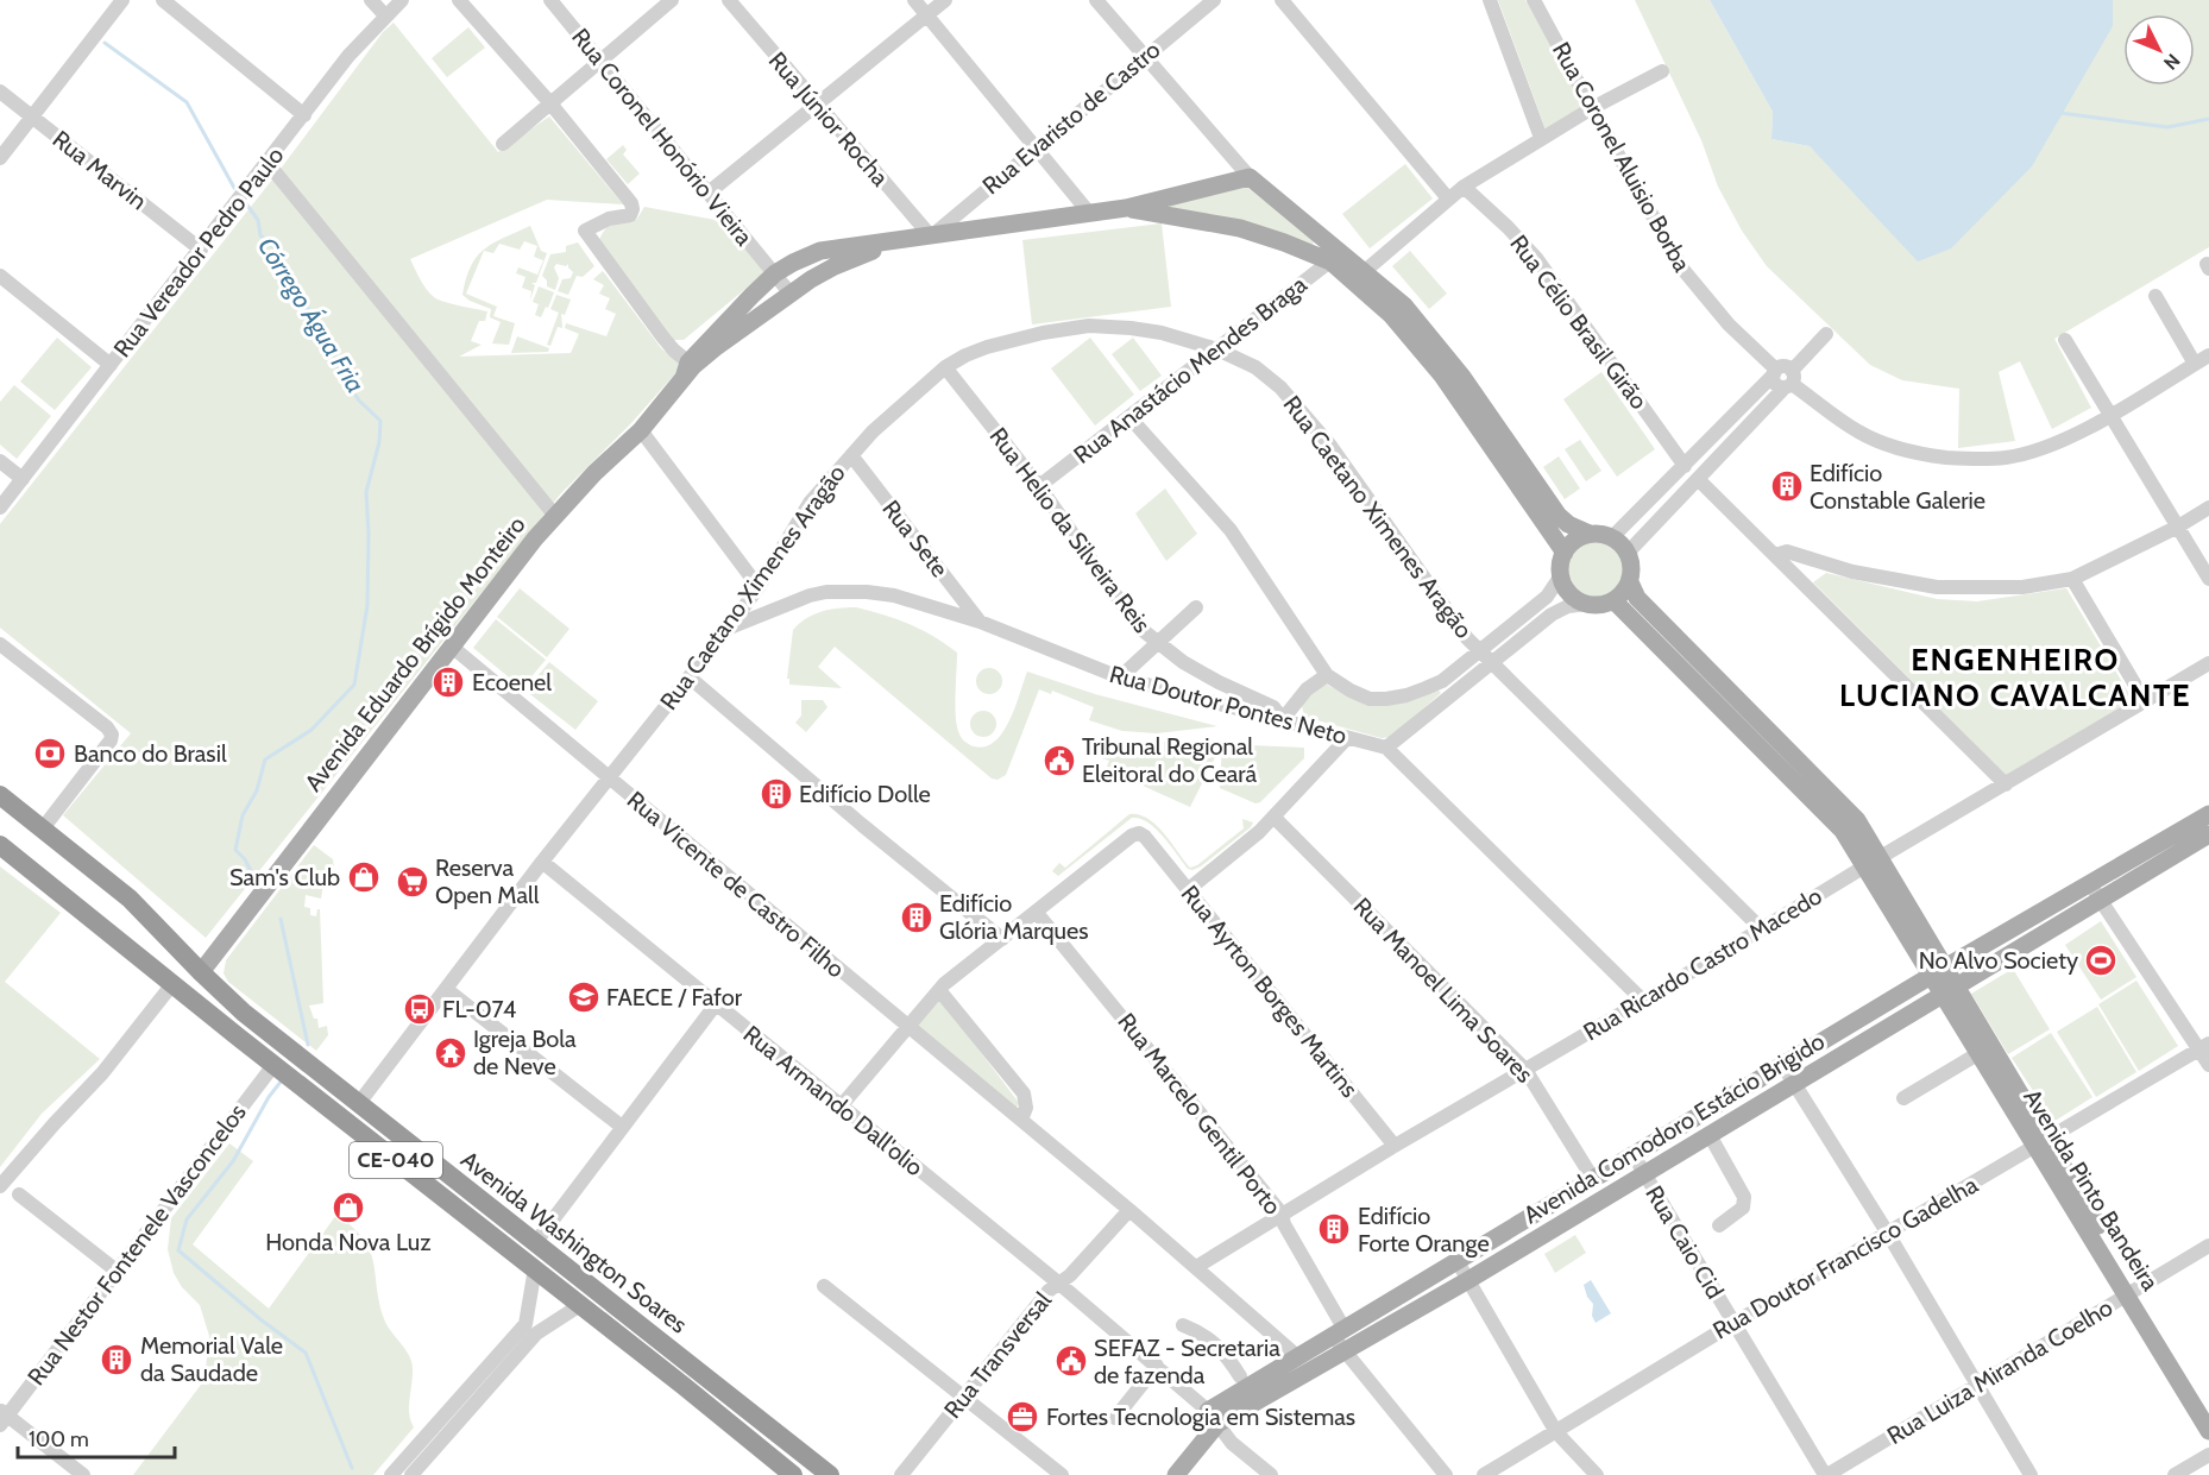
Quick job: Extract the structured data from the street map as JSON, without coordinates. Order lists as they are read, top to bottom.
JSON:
{
  "streets": {
    "highway": ["CE-040", "Avenida Washington Soares"],
    "main road": ["Avenida Eduardo Brígido Monteiro", "Avenida Comodoro Estácio Brigido", "Avenida Pinto Bandeira"],
    "street": [
      "Rua Evaristo de Castro",
      "Rua Júnior Rocha",
      "Rua Coronel Honório Vieira",
      "Rua Coronel Aluisio Borba",
      "Rua Marvin",
      "Rua Vereador Pedro Paulo",
      "Rua Célio Brasil Girão",
      "Rua Anastácio Mendes Braga",
      "Rua Caetano Ximenes Aragão",
      "Rua Helio da Silveira Reis",
      "Rua Sete",
      "Rua Doutor Pontes Neto",
      "Rua Vicente de Castro Filho",
      "Rua Ricardo Castro Macedo",
      "Rua Manoel Lima Soares",
      "Rua Ayrton Borges Martins",
      "Rua Armando Dall'olio",
      "Rua Marcelo Gentil Porto",
      "Rua Caio Cid",
      "Rua Nestor Fontenele Vasconcelos",
      "Rua Doutor Francisco Gadelha",
      "Rua Transversal",
      "Rua Luiza Miranda Coelho"
    ]
  },
  "crossings": [
    ["Rua Evaristo de Castro", "Rua Júnior Rocha"],
    ["Rua Evaristo de Castro", "Avenida Eduardo Brígido Monteiro"],
    ["Rua Júnior Rocha", "Avenida Eduardo Brígido Monteiro"],
    ["Rua Coronel Honório Vieira", "Avenida Eduardo Brígido Monteiro"],
    ["Rua Marvin", "Rua Vereador Pedro Paulo"],
    ["Rua Anastácio Mendes Braga", "Rua Caetano Ximenes Aragão"],
    ["Rua Anastácio Mendes Braga", "Rua Helio da Silveira Reis"],
    ["Rua Caetano Ximenes Aragão", "Rua Helio da Silveira Reis"],
    ["Rua Caetano Ximenes Aragão", "Rua Sete"],
    ["Rua Caetano Ximenes Aragão", "Rua Doutor Pontes Neto"],
    ["Rua Caetano Ximenes Aragão", "Rua Vicente de Castro Filho"],
    ["Rua Caetano Ximenes Aragão", "Rua Ricardo Castro Macedo"],
    ["Rua Caetano Ximenes Aragão", "Rua Armando Dall'olio"],
    ["Rua Caetano Ximenes Aragão", "Avenida Washington Soares"],
    ["Rua Helio da Silveira Reis", "Rua Doutor Pontes Neto"],
    ["Rua Sete", "Rua Doutor Pontes Neto"],
    ["Avenida Eduardo Brígido Monteiro", "Rua Vicente de Castro Filho"],
    ["Avenida Eduardo Brígido Monteiro", "Avenida Washington Soares"],
    ["Rua Vicente de Castro Filho", "Rua Ricardo Castro Macedo"],
    ["Rua Vicente de Castro Filho", "Avenida Comodoro Estácio Brigido"],
    ["Rua Vicente de Castro Filho", "Rua Transversal"],
    ["Rua Ricardo Castro Macedo", "Rua Manoel Lima Soares"],
    ["Rua Ricardo Castro Macedo", "Rua Ayrton Borges Martins"],
    ["Rua Ricardo Castro Macedo", "Rua Marcelo Gentil Porto"],
    ["Rua Ricardo Castro Macedo", "Avenida Pinto Bandeira"],
    ["Rua Manoel Lima Soares", "Avenida Comodoro Estácio Brigido"],
    ["Rua Ayrton Borges Martins", "Rua Marcelo Gentil Porto"],
    ["Rua Armando Dall'olio", "Avenida Comodoro Estácio Brigido"],
    ["Rua Armando Dall'olio", "Rua Transversal"],
    ["Rua Marcelo Gentil Porto", "Avenida Comodoro Estácio Brigido"],
    ["Avenida Comodoro Estácio Brigido", "Avenida Pinto Bandeira"],
    ["Avenida Comodoro Estácio Brigido", "Rua Caio Cid"],
    ["Avenida Pinto Bandeira", "Rua Doutor Francisco Gadelha"],
    ["Avenida Pinto Bandeira", "Rua Luiza Miranda Coelho"],
    ["Avenida Washington Soares", "Rua Nestor Fontenele Vasconcelos"],
    ["Rua Caio Cid", "Rua Doutor Francisco Gadelha"],
    ["Rua Caio Cid", "Rua Luiza Miranda Coelho"]
  ],
  "districts": ["ENGENHEIRO LUCIANO CAVALCANTE"],
  "water": ["Córrego Água Fria"],
  "places": {
    "building": [
      "Edifício Constable Galerie",
      "Ecoenel",
      "Edifício Dolle",
      "Edifício Glória Marques",
      "Edifício Forte Orange",
      "Memorial Vale da Saudade"
    ],
    "bank": ["Banco do Brasil"],
    "public building": ["Tribunal Regional Eleitoral do Ceará", "SEFAZ - Secretaria de fazenda"],
    "shop": ["Sam's Club", "Honda Nova Luz"],
    "supermarket": ["Reserva Open Mall"],
    "sports": ["No Alvo Society"],
    "school or university": ["FAECE / Fafor"],
    "bus stop": ["FL-074"],
    "temple": ["Igreja Bola de Neve"],
    "office": ["Fortes Tecnologia em Sistemas"]
  },
  "scale_bar": "100 m",
  "north": "bottom right"
}
